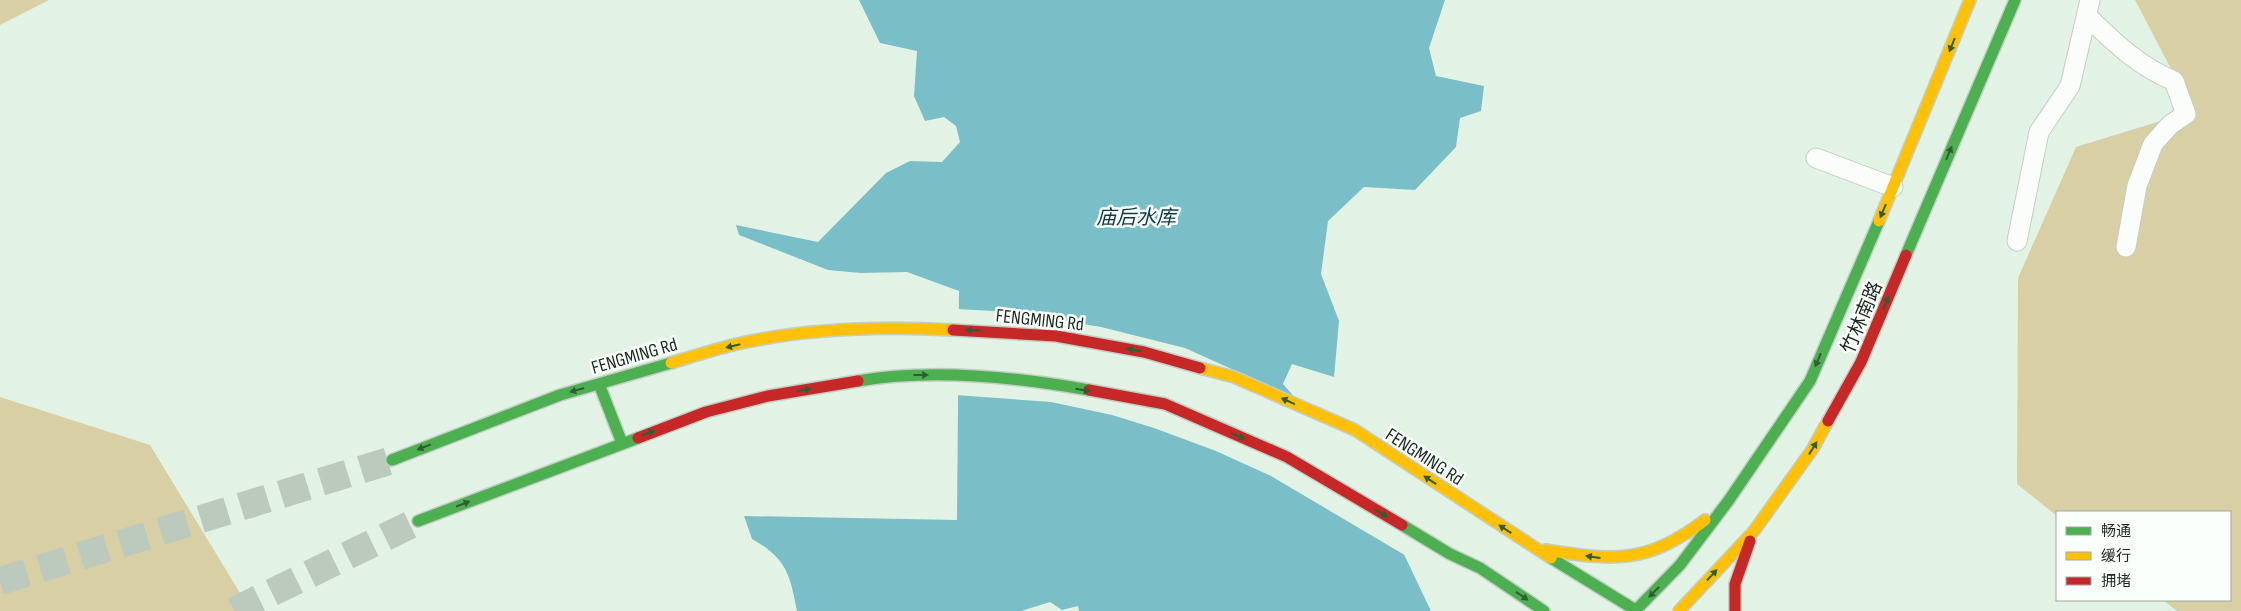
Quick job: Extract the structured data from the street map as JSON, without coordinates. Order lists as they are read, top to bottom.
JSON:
{
  "streets": {
    "main road": ["竹林南路", "FENGMING Rd"]
  },
  "crossings": [
    ["竹林南路", "FENGMING Rd"]
  ],
  "water": ["庙后水库"],
  "legend": ["畅通", "缓行", "拥堵"]
}
